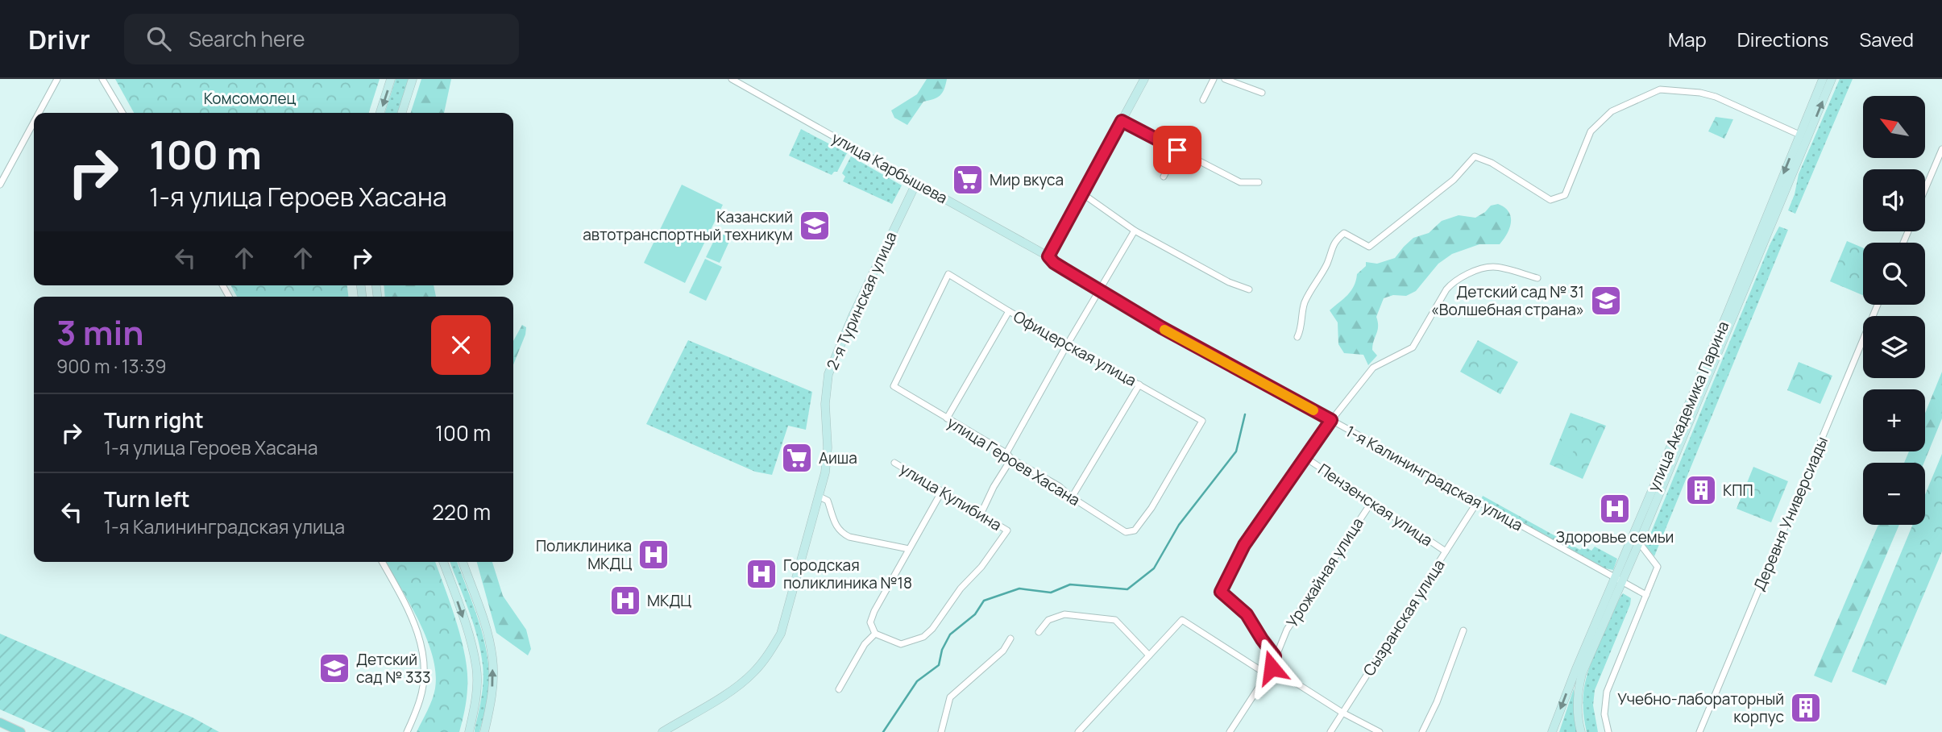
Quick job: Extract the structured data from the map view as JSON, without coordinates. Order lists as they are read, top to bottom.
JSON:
{
  "streets": {
    "main road": ["улица Карбышева", "2-я Туринская улица", "улица Академика Парина"],
    "street": [
      "Офицерская улица",
      "улица Героев Хасана",
      "1-я Калининградская улица",
      "улица Кулибина",
      "Пензенская улица",
      "Деревня Универсиады",
      "Урожайная улица",
      "Сызранская улица"
    ]
  },
  "crossings": [
    ["улица Карбышева", "2-я Туринская улица"],
    ["улица Карбышева", "1-я Калининградская улица"],
    ["Офицерская улица", "улица Героев Хасана"],
    ["улица Академика Парина", "1-я Калининградская улица"],
    ["1-я Калининградская улица", "Сызранская улица"],
    ["Пензенская улица", "Урожайная улица"],
    ["Пензенская улица", "Сызранская улица"]
  ],
  "parks": ["Комсомолец"],
  "places": {
    "supermarket": ["Мир вкуса", "Аиша"],
    "school or university": ["Казанский автотранспортный техникум", "Детский сад № 31 «Волшебная страна»", "Детский сад № 333"],
    "building": ["КПП", "Учебно-лабораторный корпус"],
    "hospital": [
      "Здоровье семьи",
      "Поликлиника МКДЦ",
      "Городская поликлиника №18",
      "МКДЦ"
    ]
  },
  "north": "top left",
  "page": {
    "header": "Drivr",
    "search": "Search here",
    "nav": ["Map", "Directions", "Saved"],
    "map_buttons": ["+", "−"],
    "turn": ["100 m", "1-я улица Героев Хасана"],
    "heading": ["3 min", "900 m · 13:39"],
    "list": [
      {
        "name": "Turn right",
        "note": "1-я улица Героев Хасана",
        "value": "100 m"
      },
      {
        "name": "Turn left",
        "note": "1-я Калининградская улица",
        "value": "220 m"
      }
    ]
  }
}
